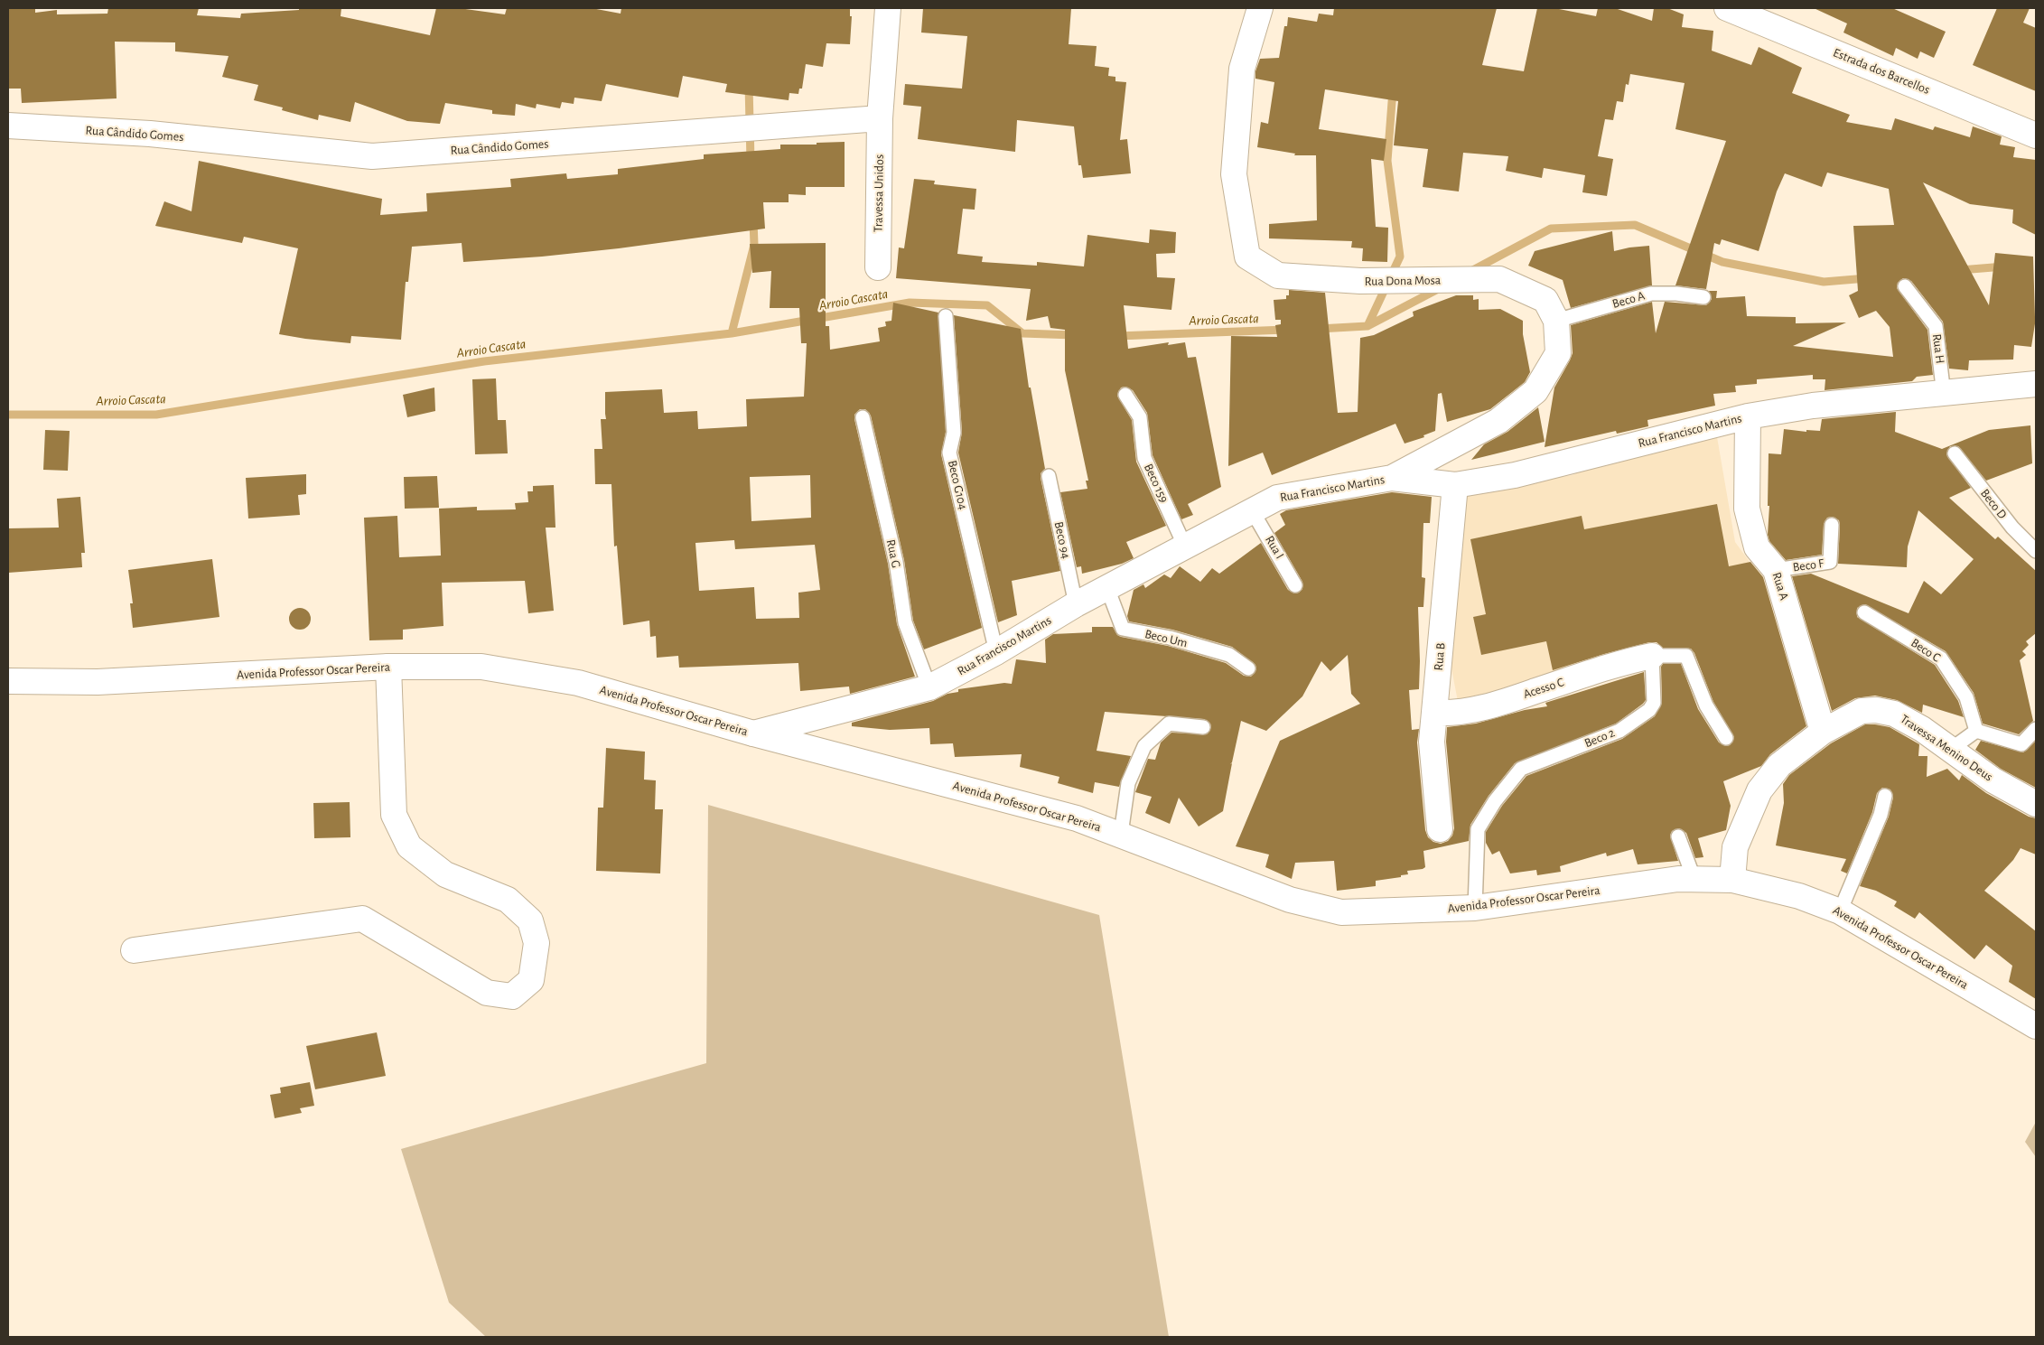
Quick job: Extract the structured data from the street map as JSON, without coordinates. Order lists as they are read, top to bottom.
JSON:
{
  "streets": {
    "street": [
      "Estrada dos Barcellos",
      "Rua Cândido Gomes",
      "Travessa Unidos",
      "Rua Dona Mosa",
      "Rua Francisco Martins",
      "Rua A",
      "Rua B",
      "Avenida Professor Oscar Pereira",
      "Acesso C",
      "Travessa Menino Deus"
    ],
    "lane": [
      "Beco A",
      "Rua H",
      "Beco 159",
      "Beco G104",
      "Beco D",
      "Beco 94",
      "Rua I",
      "Rua G",
      "Beco F",
      "Beco Um",
      "Beco C",
      "Beco 2"
    ]
  },
  "crossings": [
    ["Rua Cândido Gomes", "Travessa Unidos"],
    ["Rua Dona Mosa", "Beco A"],
    ["Rua Dona Mosa", "Rua Francisco Martins"],
    ["Rua H", "Rua Francisco Martins"],
    ["Rua Francisco Martins", "Beco 159"],
    ["Rua Francisco Martins", "Beco G104"],
    ["Rua Francisco Martins", "Beco 94"],
    ["Rua Francisco Martins", "Rua I"],
    ["Rua Francisco Martins", "Rua G"],
    ["Rua Francisco Martins", "Rua A"],
    ["Rua Francisco Martins", "Beco Um"],
    ["Rua Francisco Martins", "Rua B"],
    ["Rua Francisco Martins", "Avenida Professor Oscar Pereira"],
    ["Beco F", "Rua A"],
    ["Rua A", "Travessa Menino Deus"],
    ["Rua B", "Acesso C"],
    ["Avenida Professor Oscar Pereira", "Beco 2"],
    ["Avenida Professor Oscar Pereira", "Travessa Menino Deus"],
    ["Acesso C", "Beco 2"]
  ],
  "water": ["Arroio Cascata"]
}
